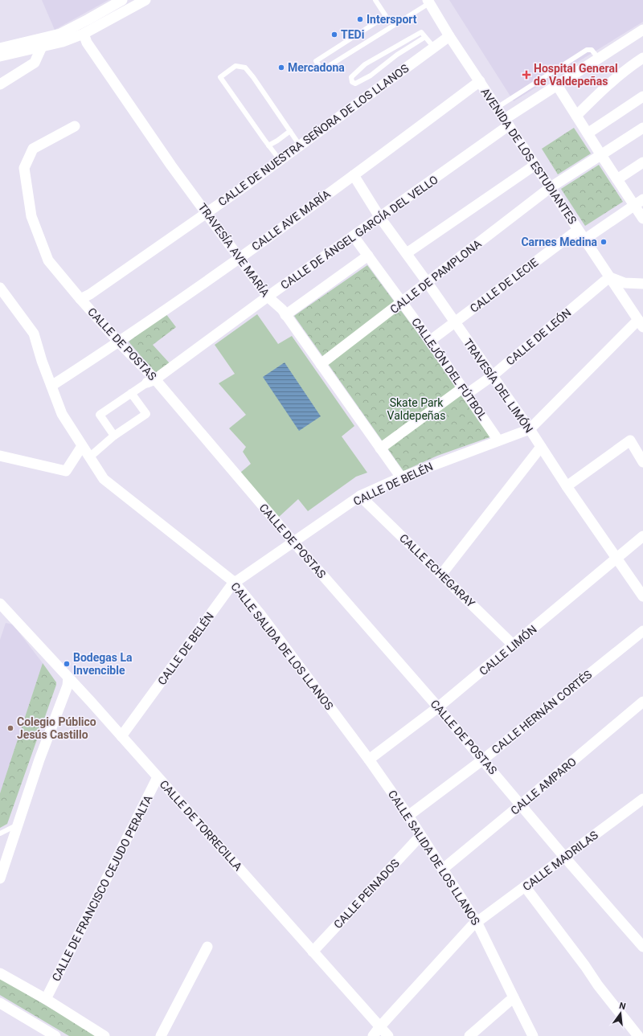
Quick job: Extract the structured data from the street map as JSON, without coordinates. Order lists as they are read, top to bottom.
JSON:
{
  "streets": {
    "street": [
      "CALLE DE NUESTRA SEÑORA DE LOS LLANOS",
      "AVENIDA DE LOS ESTUDIANTES",
      "CALLE AVE MARÍA",
      "CALLE DE ÁNGEL GARCÍA DEL VELLO",
      "TRAVESÍA AVE MARÍA",
      "CALLE DE PAMPLONA",
      "CALLE DE LECIE",
      "CALLE DE LEÓN",
      "CALLE DE POSTAS",
      "CALLEJÓN DEL FÚTBOL",
      "TRAVESÍA DEL LIMÓN",
      "CALLE DE BELÉN",
      "CALLE ECHEGARAY",
      "CALLE SALIDA DE LOS LLANOS",
      "CALLE LIMÓN",
      "CALLE HERNÁN CORTÉS",
      "CALLE AMPARO",
      "CALLE DE TORRECILLA",
      "CALLE MADRILAS",
      "CALLE DE FRANCISCO CEJUDO PERALTA",
      "CALLE PEINADOS"
    ]
  },
  "crossings": [
    ["CALLE DE NUESTRA SEÑORA DE LOS LLANOS", "AVENIDA DE LOS ESTUDIANTES"],
    ["CALLE DE NUESTRA SEÑORA DE LOS LLANOS", "TRAVESÍA AVE MARÍA"],
    ["CALLE DE NUESTRA SEÑORA DE LOS LLANOS", "CALLE DE POSTAS"],
    ["AVENIDA DE LOS ESTUDIANTES", "CALLE AVE MARÍA"],
    ["AVENIDA DE LOS ESTUDIANTES", "CALLE DE ÁNGEL GARCÍA DEL VELLO"],
    ["AVENIDA DE LOS ESTUDIANTES", "CALLE DE PAMPLONA"],
    ["AVENIDA DE LOS ESTUDIANTES", "CALLE DE LECIE"],
    ["AVENIDA DE LOS ESTUDIANTES", "CALLE DE LEÓN"],
    ["CALLE AVE MARÍA", "TRAVESÍA AVE MARÍA"],
    ["CALLE AVE MARÍA", "CALLE DE POSTAS"],
    ["CALLE AVE MARÍA", "TRAVESÍA DEL LIMÓN"],
    ["CALLE AVE MARÍA", "CALLE SALIDA DE LOS LLANOS"],
    ["CALLE DE ÁNGEL GARCÍA DEL VELLO", "TRAVESÍA AVE MARÍA"],
    ["CALLE DE ÁNGEL GARCÍA DEL VELLO", "CALLE DE POSTAS"],
    ["CALLE DE ÁNGEL GARCÍA DEL VELLO", "CALLEJÓN DEL FÚTBOL"],
    ["CALLE DE ÁNGEL GARCÍA DEL VELLO", "TRAVESÍA DEL LIMÓN"],
    ["TRAVESÍA AVE MARÍA", "CALLE DE PAMPLONA"],
    ["TRAVESÍA AVE MARÍA", "CALLE DE LEÓN"],
    ["TRAVESÍA AVE MARÍA", "CALLE DE BELÉN"],
    ["CALLE DE PAMPLONA", "CALLEJÓN DEL FÚTBOL"],
    ["CALLE DE PAMPLONA", "TRAVESÍA DEL LIMÓN"],
    ["CALLE DE LECIE", "CALLEJÓN DEL FÚTBOL"],
    ["CALLE DE LECIE", "TRAVESÍA DEL LIMÓN"],
    ["CALLE DE LEÓN", "CALLEJÓN DEL FÚTBOL"],
    ["CALLE DE LEÓN", "TRAVESÍA DEL LIMÓN"],
    ["CALLE DE POSTAS", "CALLE DE BELÉN"],
    ["CALLE DE POSTAS", "CALLE LIMÓN"],
    ["CALLE DE POSTAS", "CALLE HERNÁN CORTÉS"],
    ["CALLE DE POSTAS", "CALLE AMPARO"],
    ["CALLE DE POSTAS", "CALLE MADRILAS"],
    ["CALLEJÓN DEL FÚTBOL", "CALLE DE BELÉN"],
    ["TRAVESÍA DEL LIMÓN", "CALLE DE BELÉN"],
    ["TRAVESÍA DEL LIMÓN", "CALLE LIMÓN"],
    ["CALLE DE BELÉN", "CALLE ECHEGARAY"],
    ["CALLE DE BELÉN", "CALLE SALIDA DE LOS LLANOS"],
    ["CALLE DE BELÉN", "CALLE DE TORRECILLA"],
    ["CALLE ECHEGARAY", "CALLE LIMÓN"],
    ["CALLE SALIDA DE LOS LLANOS", "CALLE LIMÓN"],
    ["CALLE SALIDA DE LOS LLANOS", "CALLE HERNÁN CORTÉS"],
    ["CALLE SALIDA DE LOS LLANOS", "CALLE AMPARO"],
    ["CALLE SALIDA DE LOS LLANOS", "CALLE MADRILAS"],
    ["CALLE SALIDA DE LOS LLANOS", "CALLE PEINADOS"],
    ["CALLE DE TORRECILLA", "CALLE MADRILAS"],
    ["CALLE DE TORRECILLA", "CALLE DE FRANCISCO CEJUDO PERALTA"],
    ["CALLE DE TORRECILLA", "CALLE PEINADOS"]
  ],
  "parks": ["Skate Park Valdepeñas"],
  "places": {
    "other": [
      "Intersport",
      "TEDi",
      "Mercadona",
      "Carnes Medina",
      "Bodegas La Invencible",
      "Colegio Público Jesús Castillo"
    ],
    "health": ["Hospital General de Valdepeñas"]
  },
  "north": "top"
}
